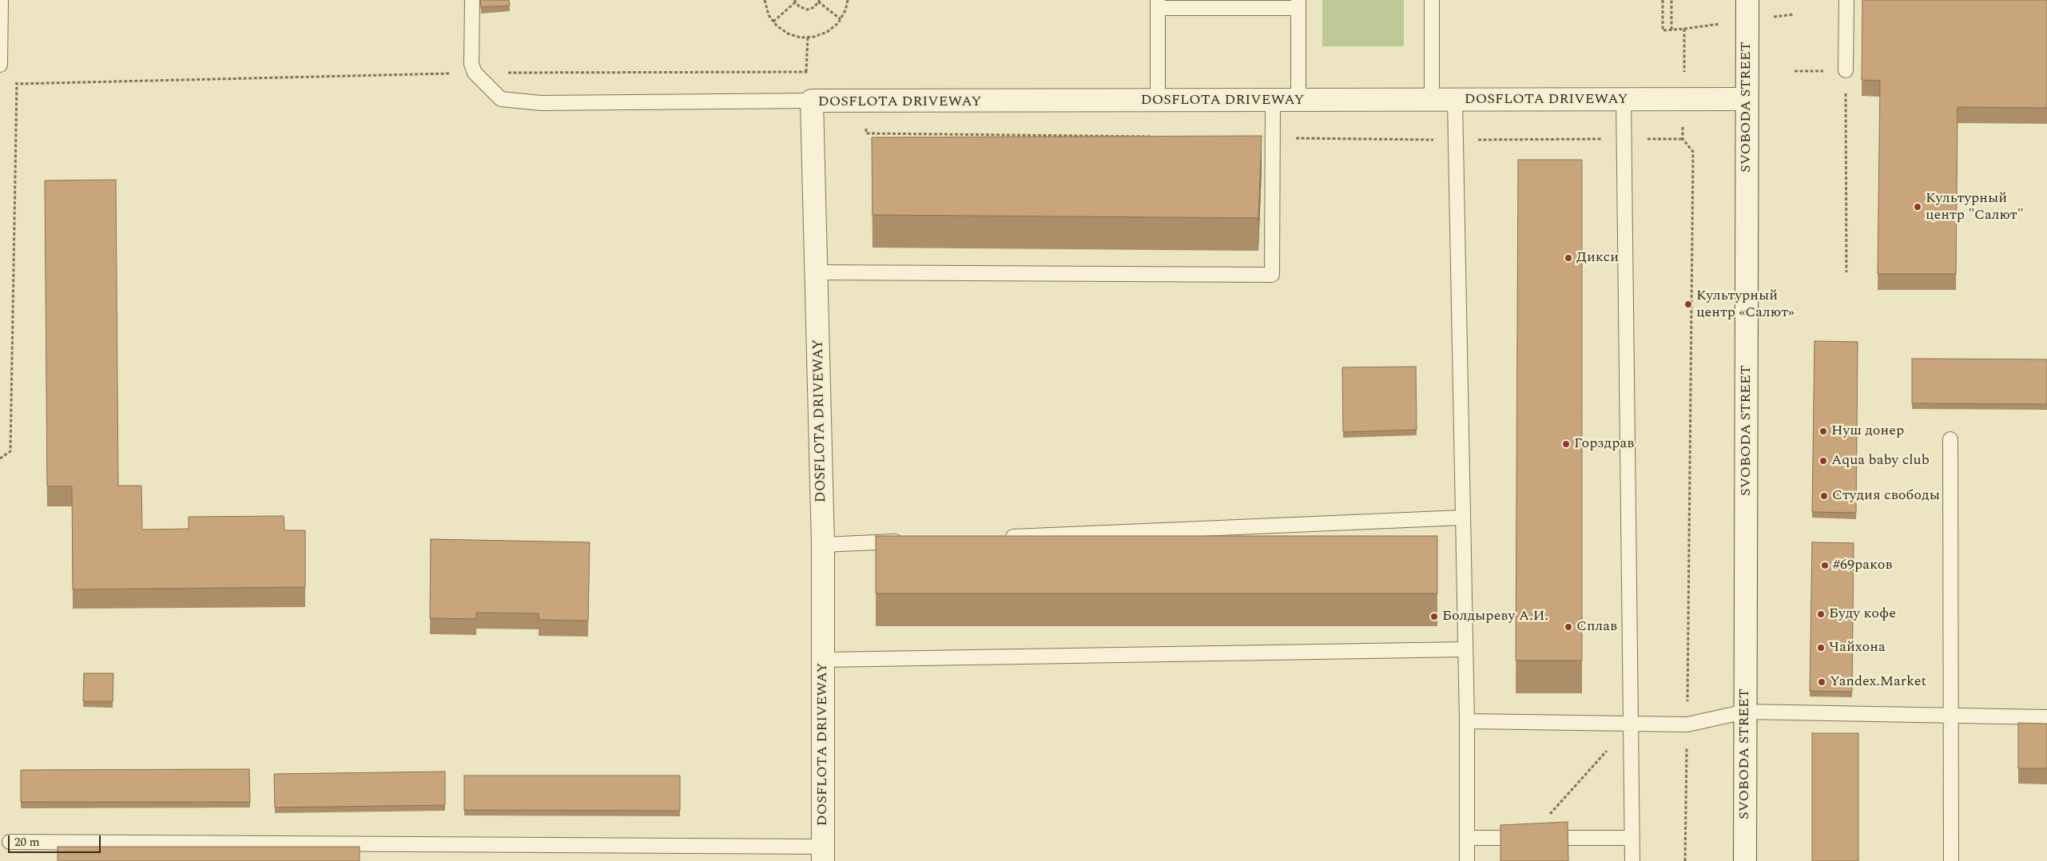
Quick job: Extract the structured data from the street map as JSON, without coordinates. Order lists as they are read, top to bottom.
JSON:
{
  "streets": {
    "street": ["DOSFLOTA DRIVEWAY", "SVOBODA STREET"]
  },
  "crossings": [
    ["DOSFLOTA DRIVEWAY", "SVOBODA STREET"]
  ],
  "places": [
    "Культурный центр \"Салют\"",
    "Дикси",
    "Культурный центр «Салют»",
    "Нуш донер",
    "Горздрав",
    "Aqua baby club",
    "Студия свободы",
    "#69раков",
    "Буду кофе",
    "Болдыреву А.И.",
    "Сплав",
    "Чайхона",
    "Yandex.Market"
  ],
  "scale_bar": "20 m"
}
